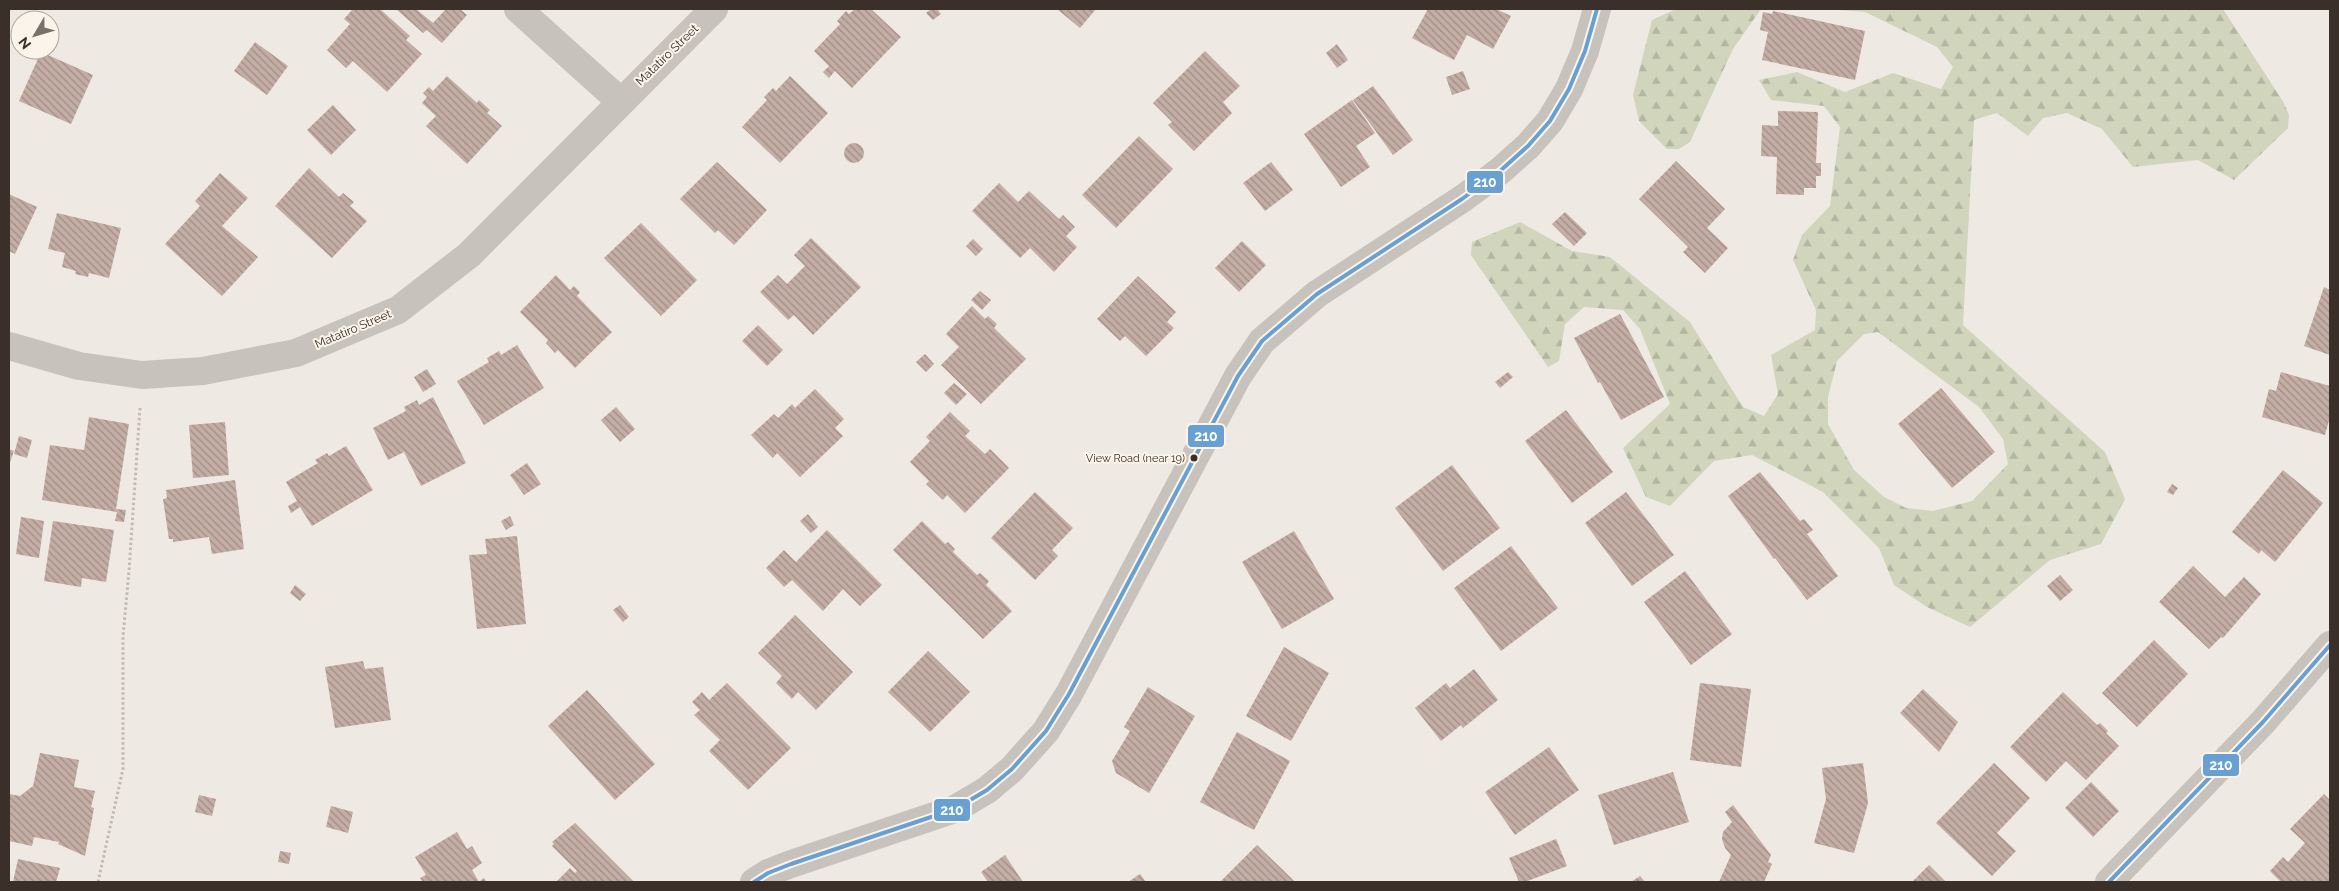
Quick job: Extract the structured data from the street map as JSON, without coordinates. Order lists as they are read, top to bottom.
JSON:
{
  "streets": {
    "street": ["Matatiro Street"]
  },
  "places": ["View Road (near 19)"],
  "lines": ["transit line 210"],
  "north": "bottom left"
}
